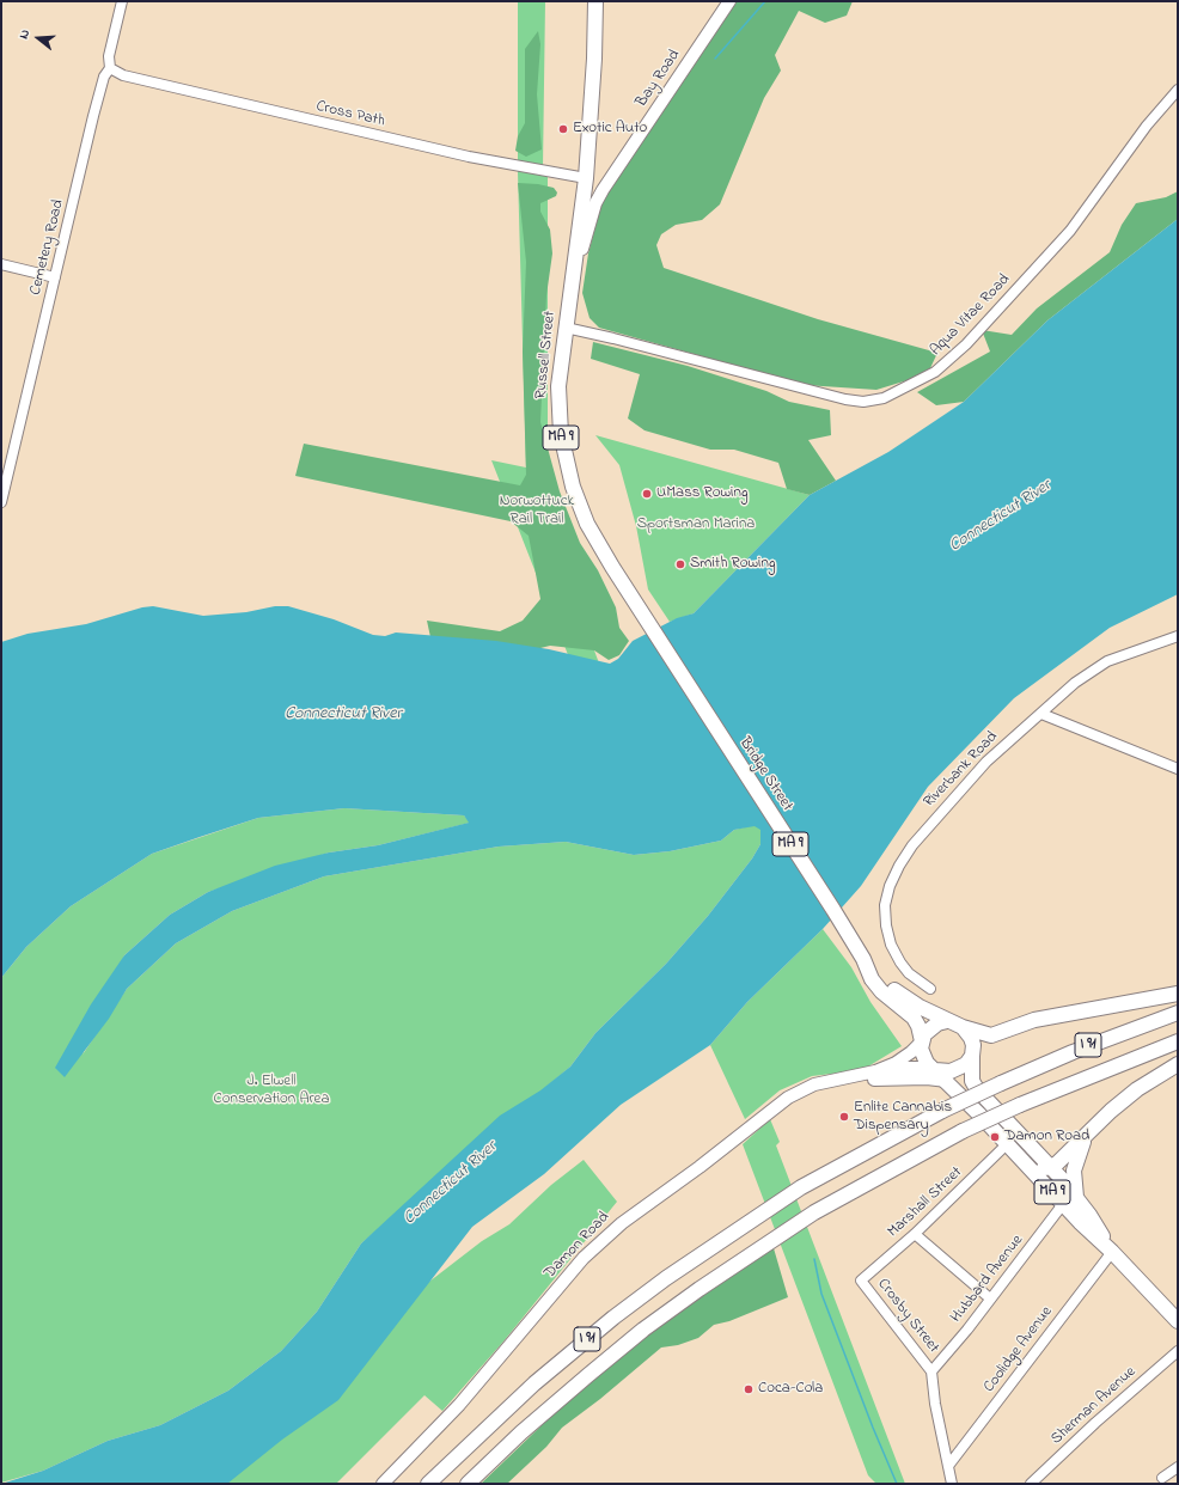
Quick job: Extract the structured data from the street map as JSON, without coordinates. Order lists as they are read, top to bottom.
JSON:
{
  "streets": {
    "highway": [
      "Russell Street",
      "MA 9",
      "Bridge Street",
      "I 91"
    ],
    "main road": ["Bay Road", "Damon Road"],
    "street": [
      "Cross Path",
      "Cemetery Road",
      "Aqua Vitae Road",
      "Riverbank Road",
      "Marshall Street",
      "Hubbard Avenue",
      "Crosby Street",
      "Coolidge Avenue",
      "Sherman Avenue"
    ]
  },
  "crossings": [
    ["Bay Road", "Russell Street"],
    ["Cross Path", "Cemetery Road"],
    ["Cross Path", "Russell Street"],
    ["Aqua Vitae Road", "Russell Street"],
    ["Russell Street", "Bridge Street"],
    ["MA 9", "Bridge Street"],
    ["MA 9", "Marshall Street"],
    ["MA 9", "Damon Road"],
    ["MA 9", "Hubbard Avenue"],
    ["MA 9", "Coolidge Avenue"],
    ["Bridge Street", "Damon Road"],
    ["Marshall Street", "Crosby Street"],
    ["Hubbard Avenue", "Crosby Street"],
    ["Crosby Street", "Coolidge Avenue"]
  ],
  "water": ["Connecticut River"],
  "parks": ["Norwottuck Rail Trail", "Sportsman Marina", "J. Elwell Conservation Area"],
  "places": [
    "Exotic Auto",
    "UMass Rowing",
    "Smith Rowing",
    "Enlite Cannabis Dispensary",
    "Damon Road",
    "Coca-Cola"
  ],
  "north": "left"
}
